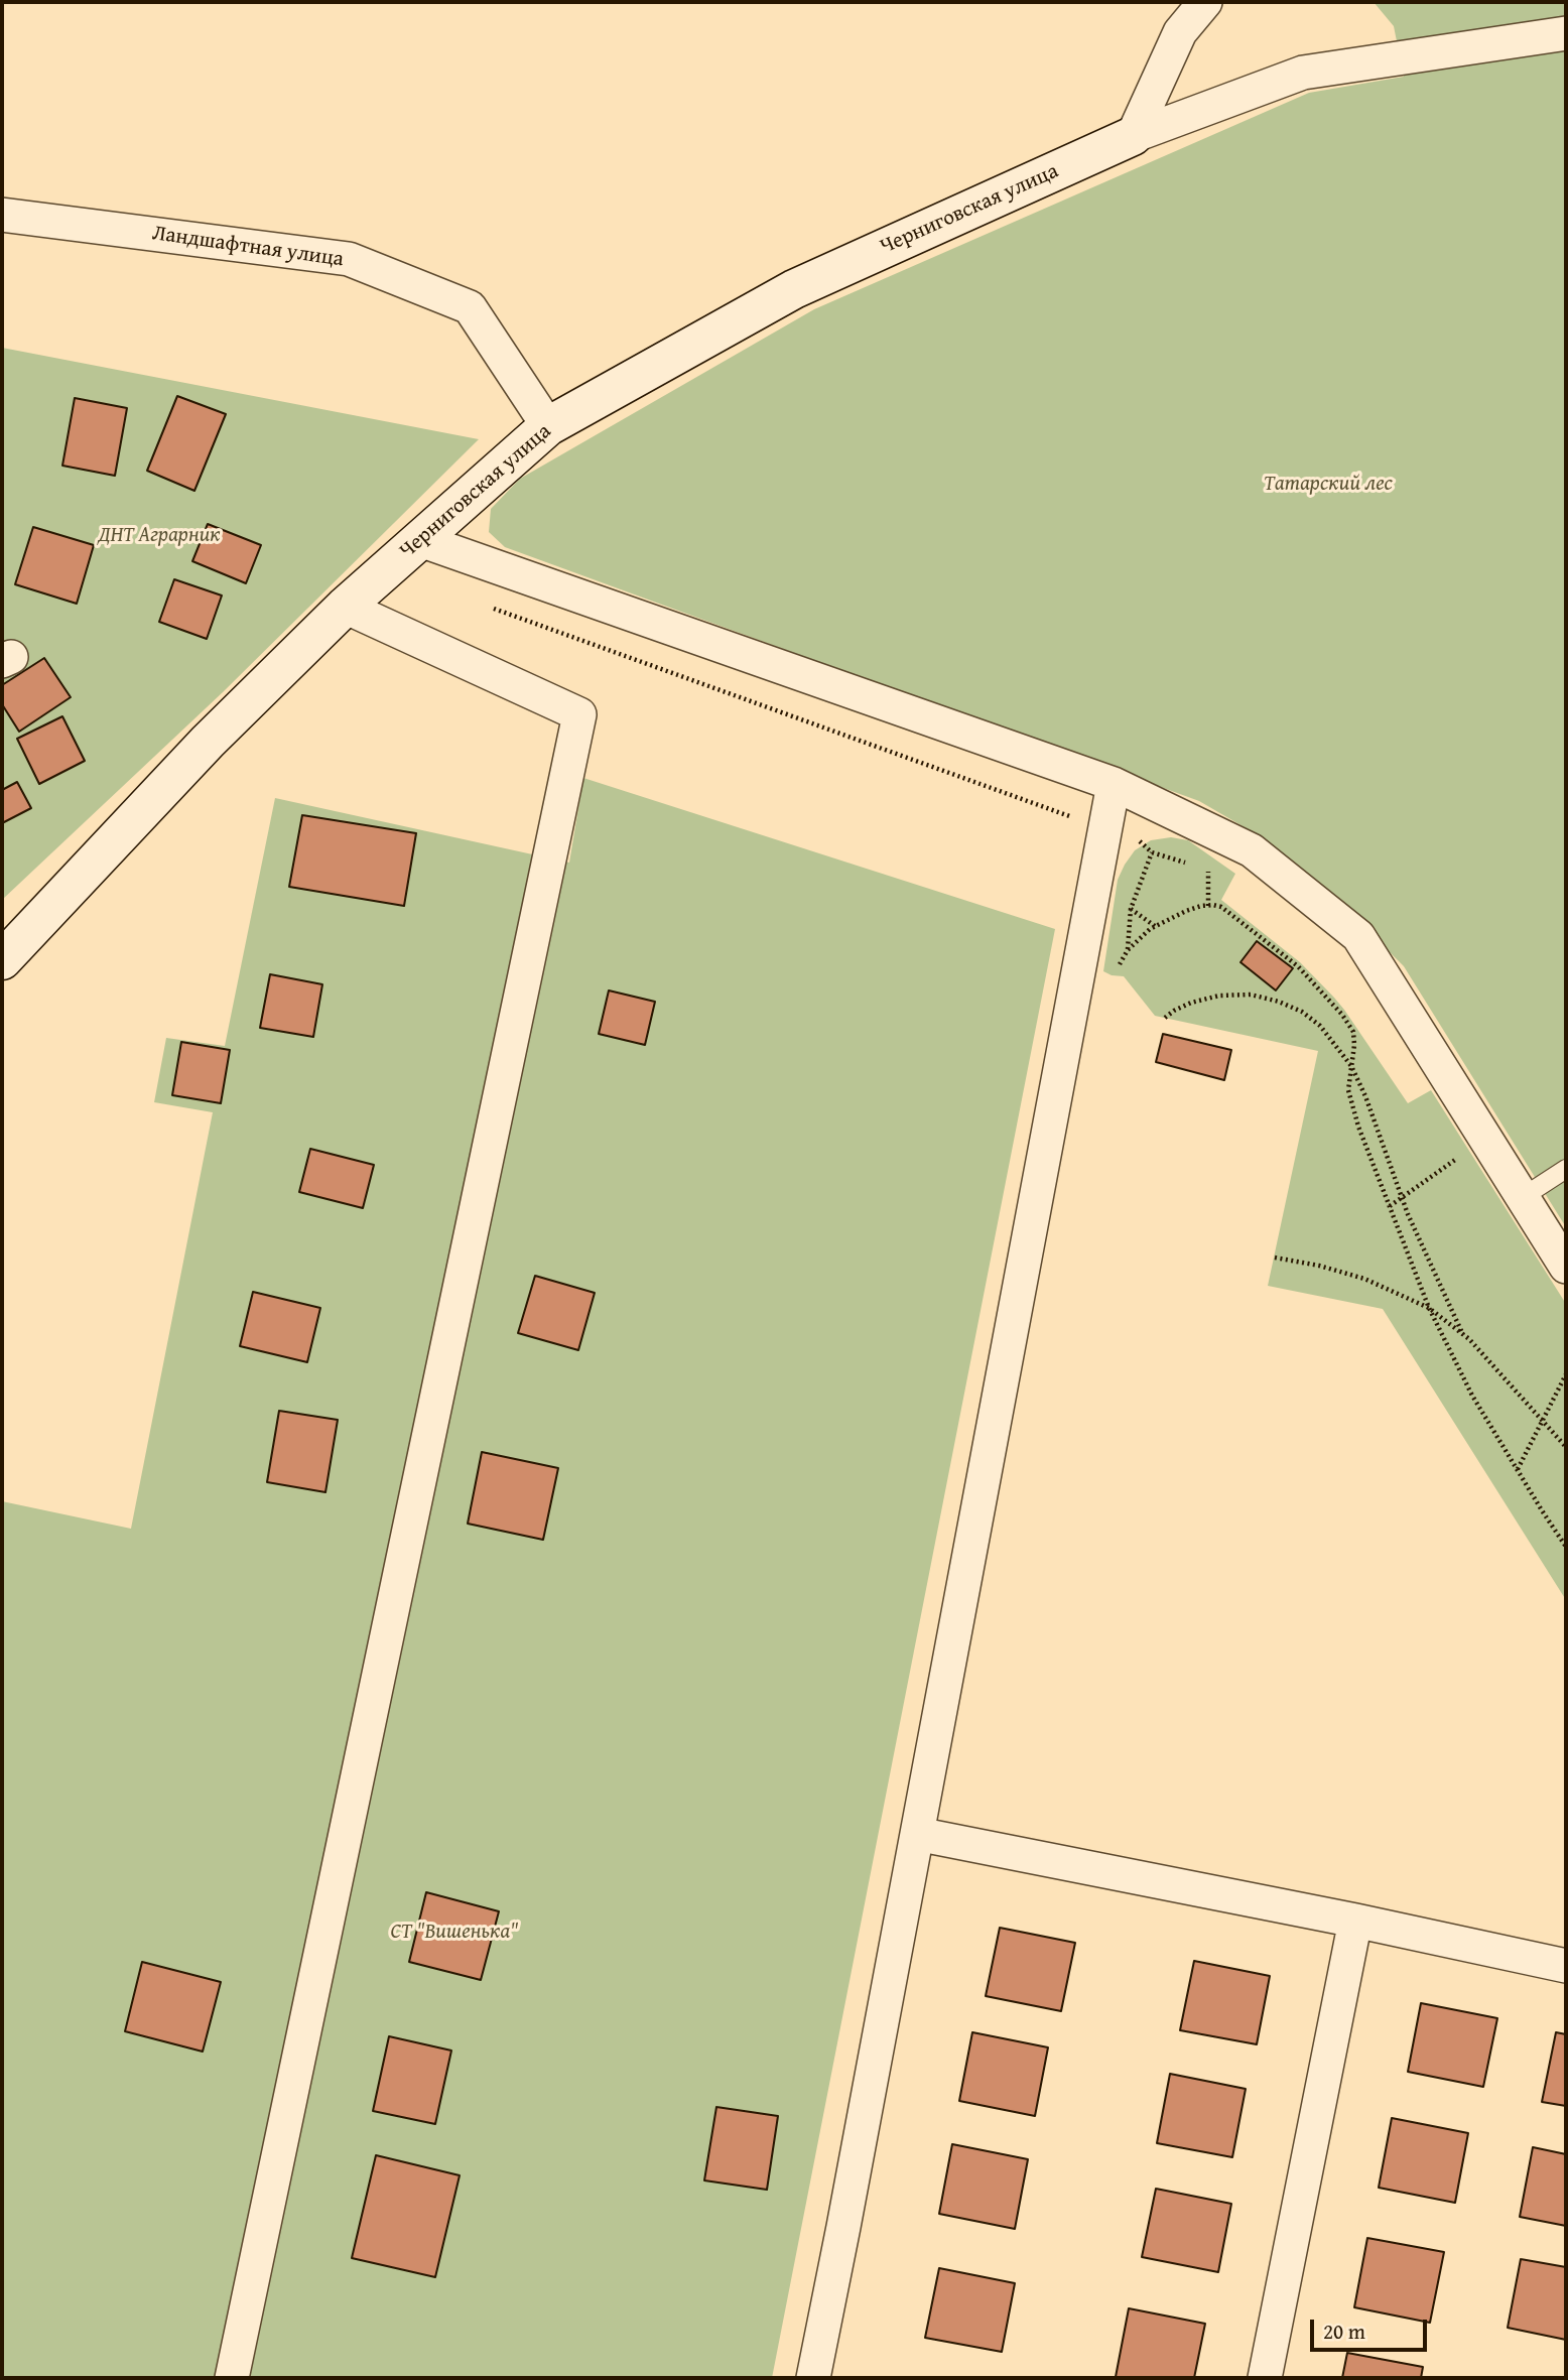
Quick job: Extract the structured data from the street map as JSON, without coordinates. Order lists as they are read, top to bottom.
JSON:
{
  "streets": {
    "street": ["Черниговская улица", "Ландшафтная улица"]
  },
  "crossings": [
    ["Черниговская улица", "Ландшафтная улица"]
  ],
  "parks": ["Татарский лес", "ДНТ Аграрник", "СТ \"Вишенька\""],
  "scale_bar": "20 m"
}
